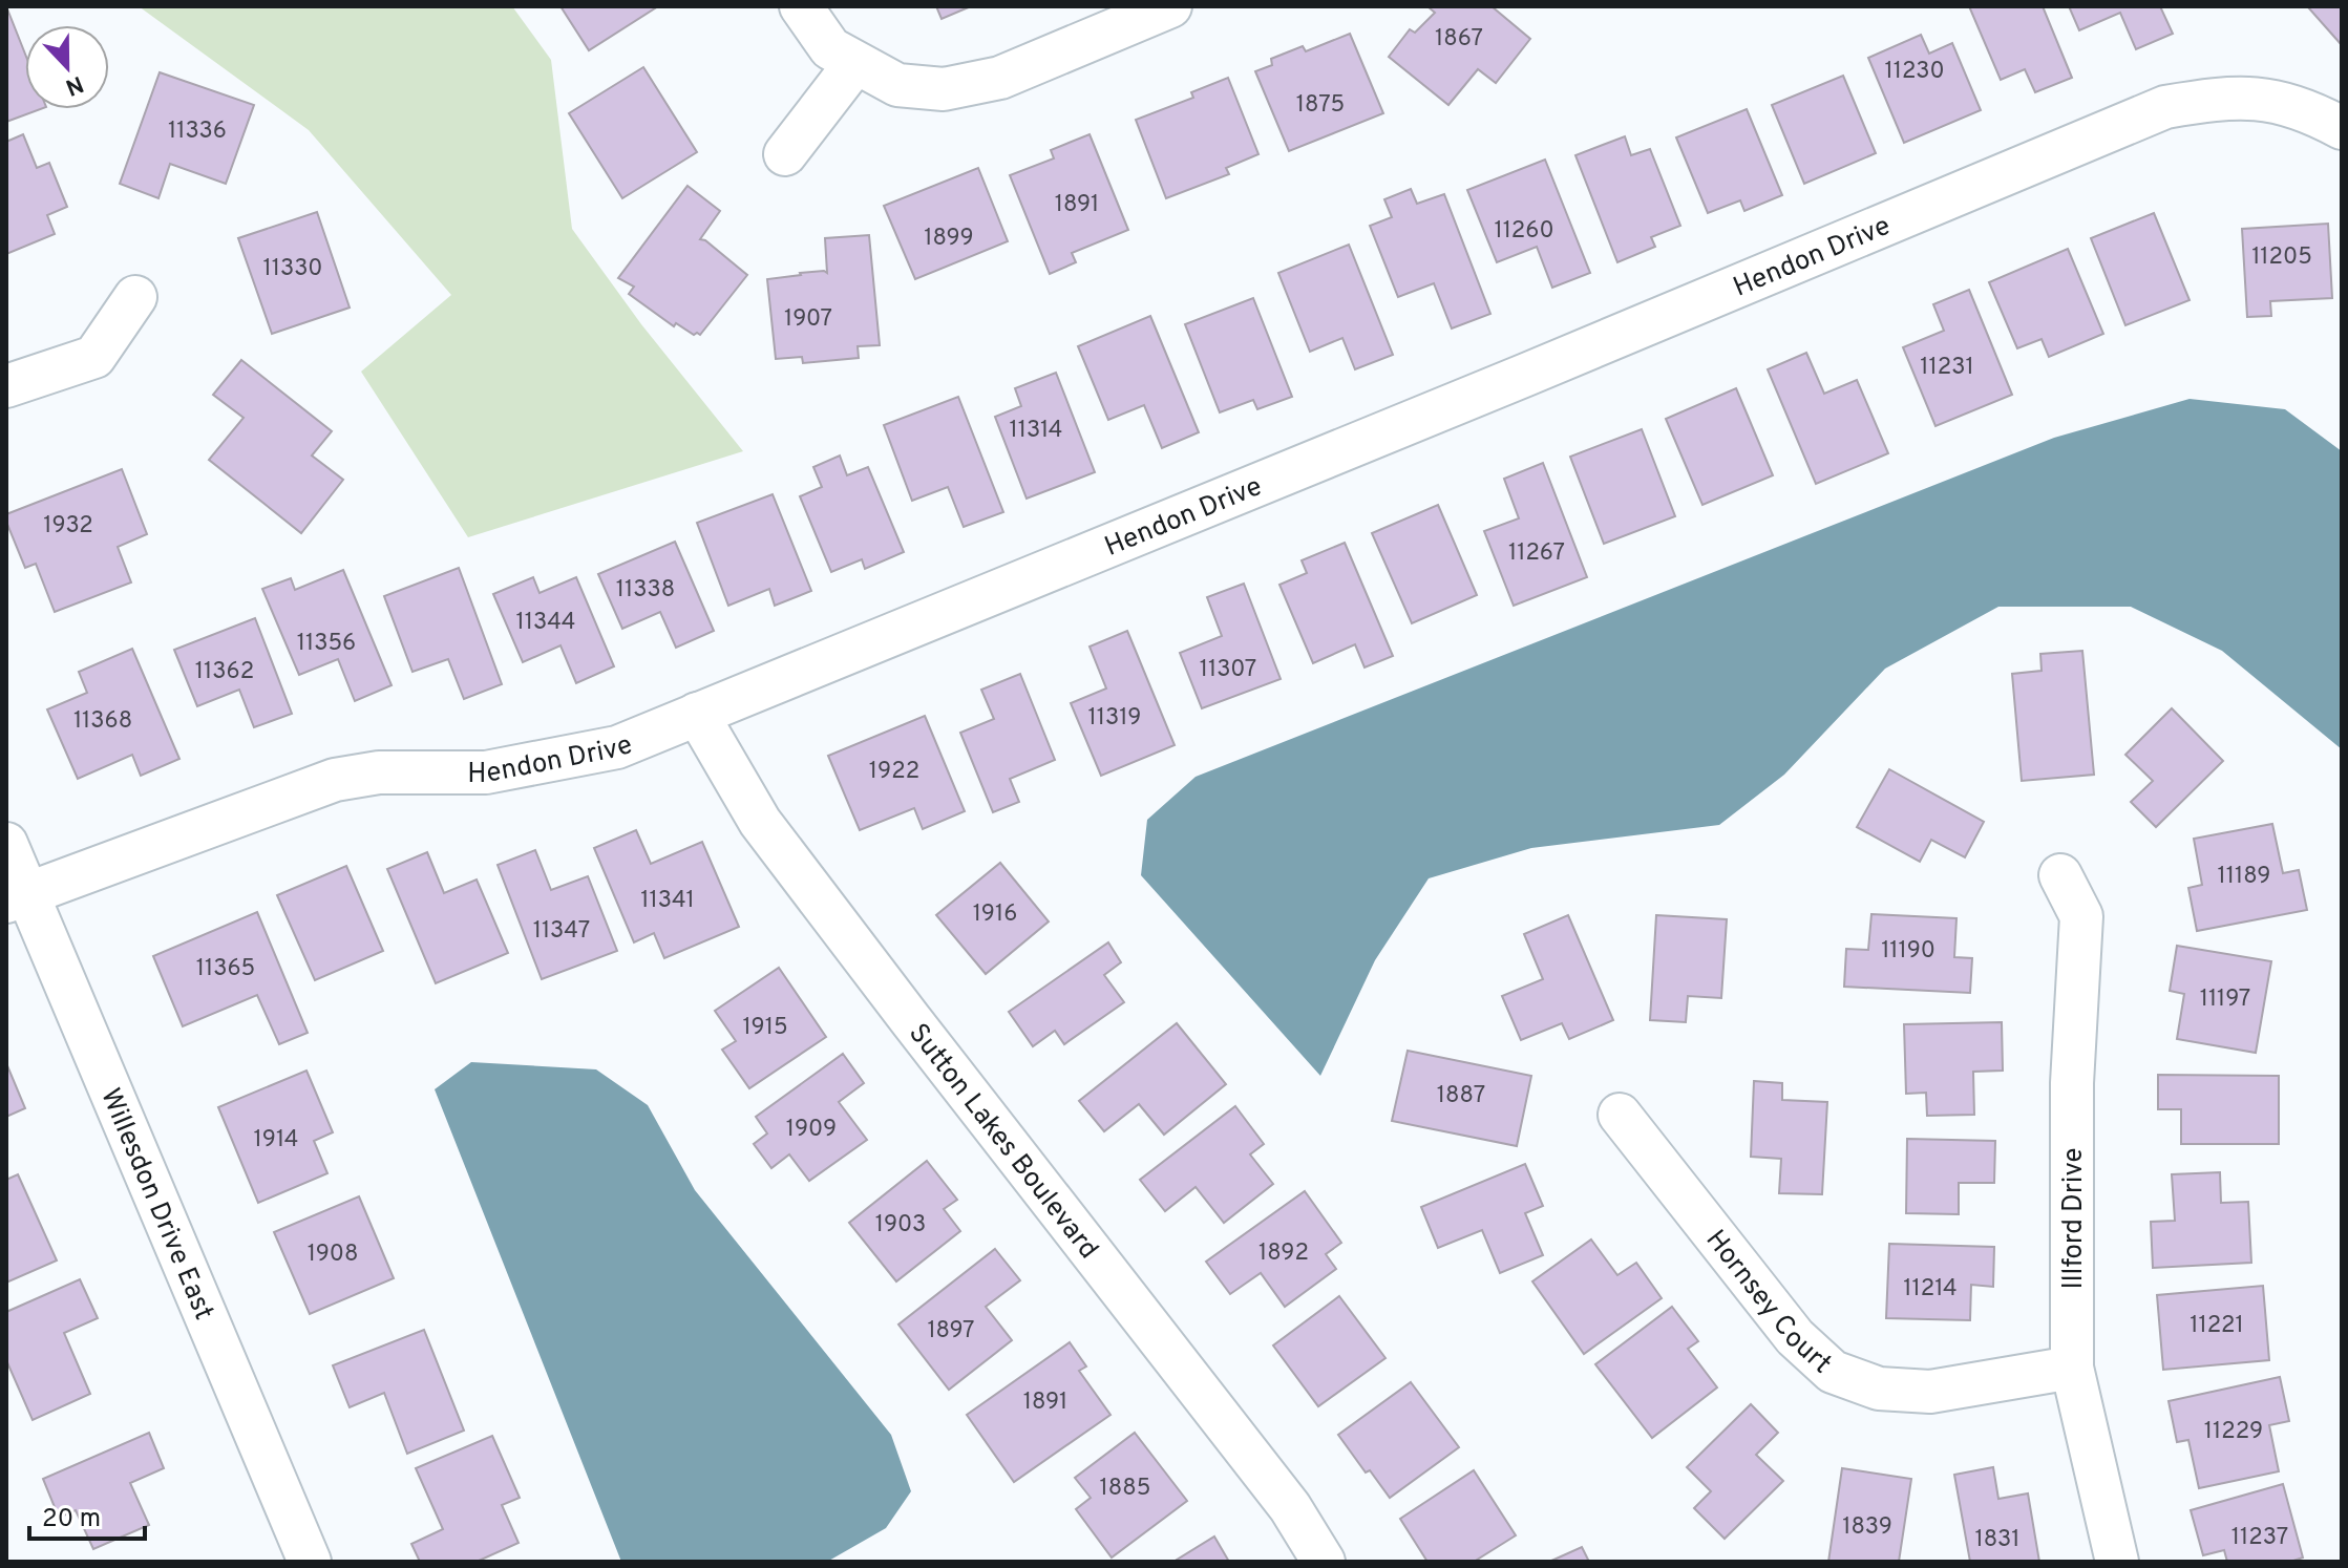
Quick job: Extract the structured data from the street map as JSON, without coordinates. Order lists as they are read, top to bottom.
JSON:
{
  "streets": {
    "street": [
      "Hendon Drive",
      "Sutton Lakes Boulevard",
      "Willesdon Drive East",
      "Illford Drive",
      "Hornsey Court"
    ]
  },
  "crossings": [
    ["Hendon Drive", "Sutton Lakes Boulevard"],
    ["Hendon Drive", "Willesdon Drive East"],
    ["Illford Drive", "Hornsey Court"]
  ],
  "house_numbers": [
    "1867",
    "11230",
    "1875",
    "11336",
    "1891",
    "11260",
    "1899",
    "11205",
    "11330",
    "1907",
    "11231",
    "11314",
    "1932",
    "11267",
    "11338",
    "11344",
    "11356",
    "11307",
    "11362",
    "11319",
    "11368",
    "1922",
    "11189",
    "11341",
    "1916",
    "11347",
    "11190",
    "11365",
    "11197",
    "1915",
    "1887",
    "1909",
    "1914",
    "1903",
    "1892",
    "1908",
    "11214",
    "11221",
    "1897",
    "1891",
    "11229",
    "1885",
    "1839",
    "11237",
    "1831"
  ],
  "scale_bar": "20 m",
  "north": "bottom"
}
